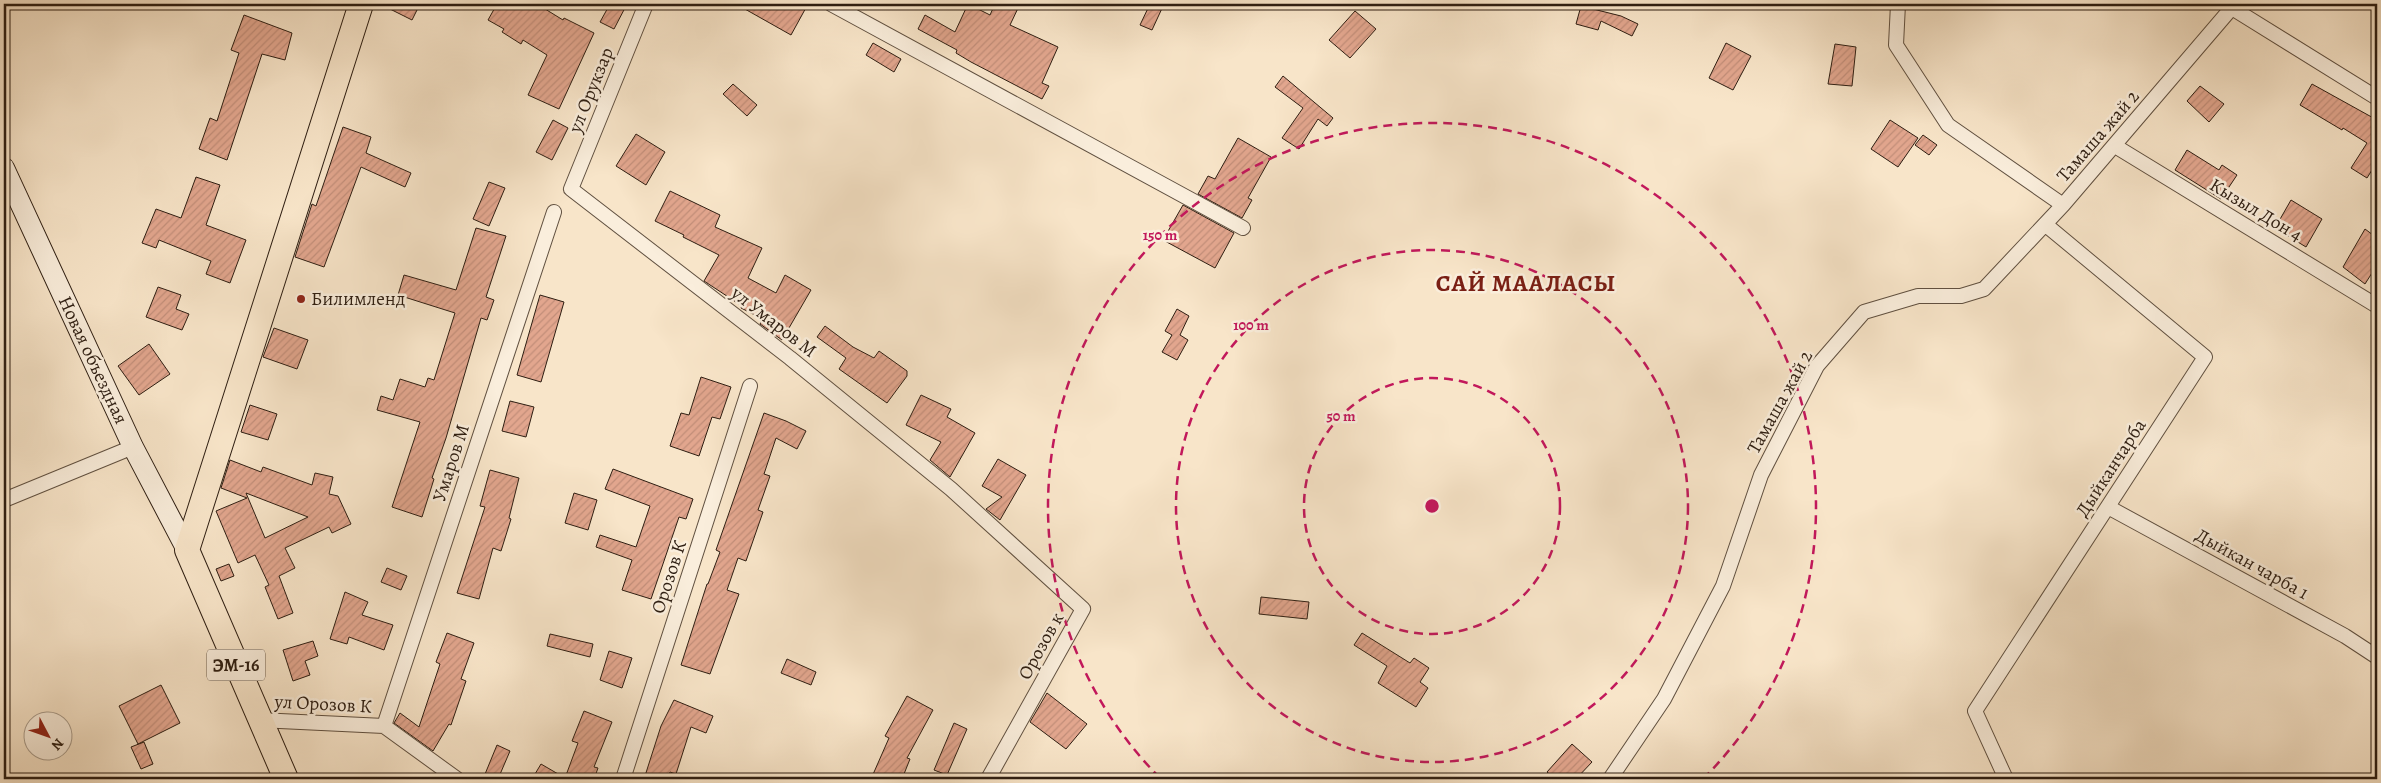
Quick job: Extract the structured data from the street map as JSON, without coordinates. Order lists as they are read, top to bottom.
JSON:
{
  "streets": {
    "highway": ["ЭМ-16"],
    "main road": ["Новая объездная"],
    "street": [
      "ул Орукзар",
      "Тамаша жай 2",
      "Кызыл Дон 4",
      "ул Умаров М",
      "Умаров М",
      "Дыйканчарба",
      "Дыйкан чарба 1",
      "Орозов К",
      "Орозов к",
      "ул Орозов К"
    ]
  },
  "crossings": [
    ["ул Орукзар", "ул Умаров М"],
    ["Тамаша жай 2", "Кызыл Дон 4"],
    ["Тамаша жай 2", "Дыйканчарба"],
    ["ул Умаров М", "Орозов к"],
    ["Новая объездная", "ЭМ-16"],
    ["Умаров М", "ул Орозов К"],
    ["Дыйканчарба", "Дыйкан чарба 1"],
    ["ЭМ-16", "ул Орозов К"]
  ],
  "districts": ["САЙ МААЛАСЫ"],
  "places": ["Билимленд"],
  "north": "bottom right",
  "rings": ["150 m", "100 m", "50 m"]
}
